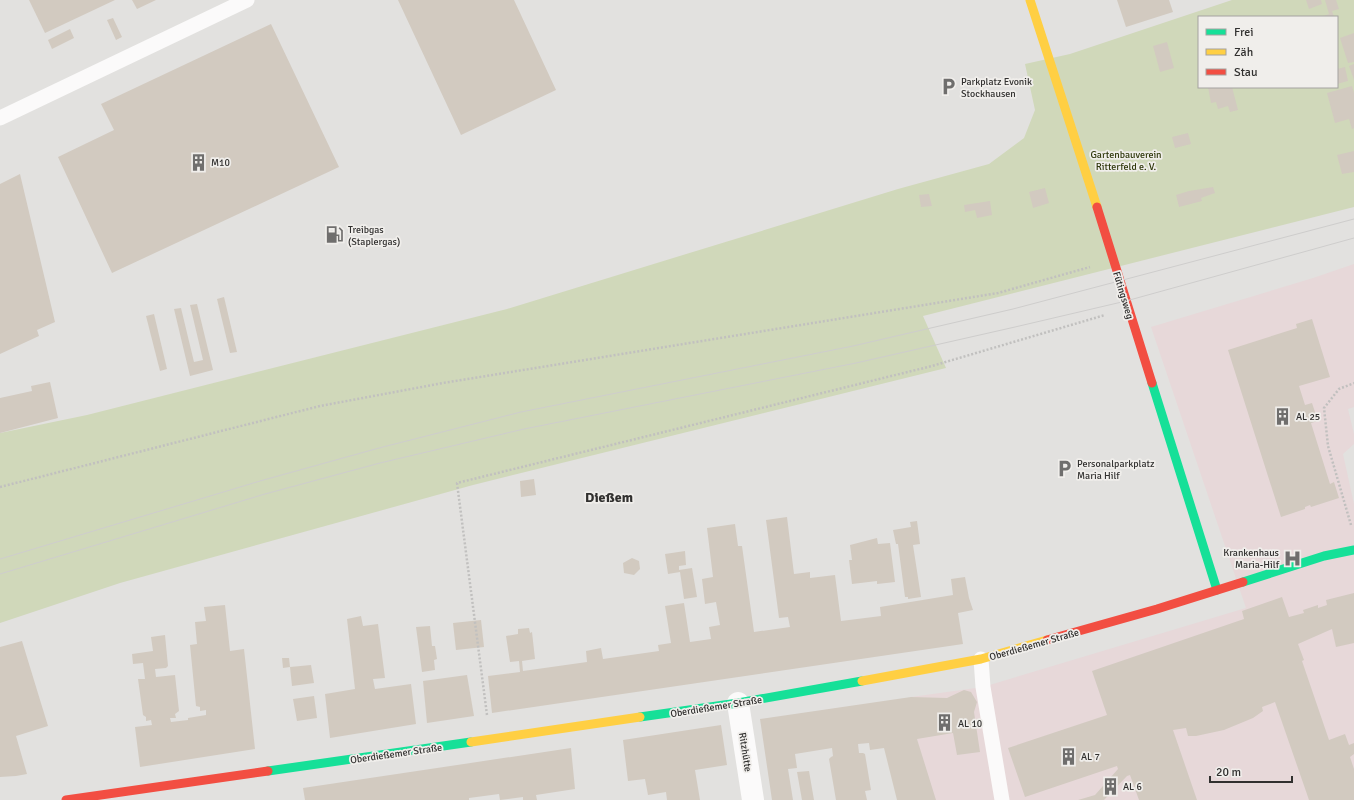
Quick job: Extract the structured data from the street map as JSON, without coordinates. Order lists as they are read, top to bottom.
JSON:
{
  "streets": {
    "street": ["Fütingsweg", "Oberdießemer Straße", "Ritzhütte"]
  },
  "crossings": [
    ["Fütingsweg", "Oberdießemer Straße"],
    ["Oberdießemer Straße", "Ritzhütte"]
  ],
  "districts": ["Dießem"],
  "parks": ["Gartenbauverein Ritterfeld e. V."],
  "places": {
    "parking": ["Parkplatz Evonik Stockhausen", "Personalparkplatz Maria Hilf"],
    "building": [
      "M10",
      "AL 25",
      "AL 10",
      "AL 7",
      "AL 6"
    ],
    "fuel station": ["Treibgas (Staplergas)"],
    "hospital": ["Krankenhaus Maria-Hilf"]
  },
  "legend": ["Frei", "Zäh", "Stau"],
  "scale_bar": "20 m"
}
